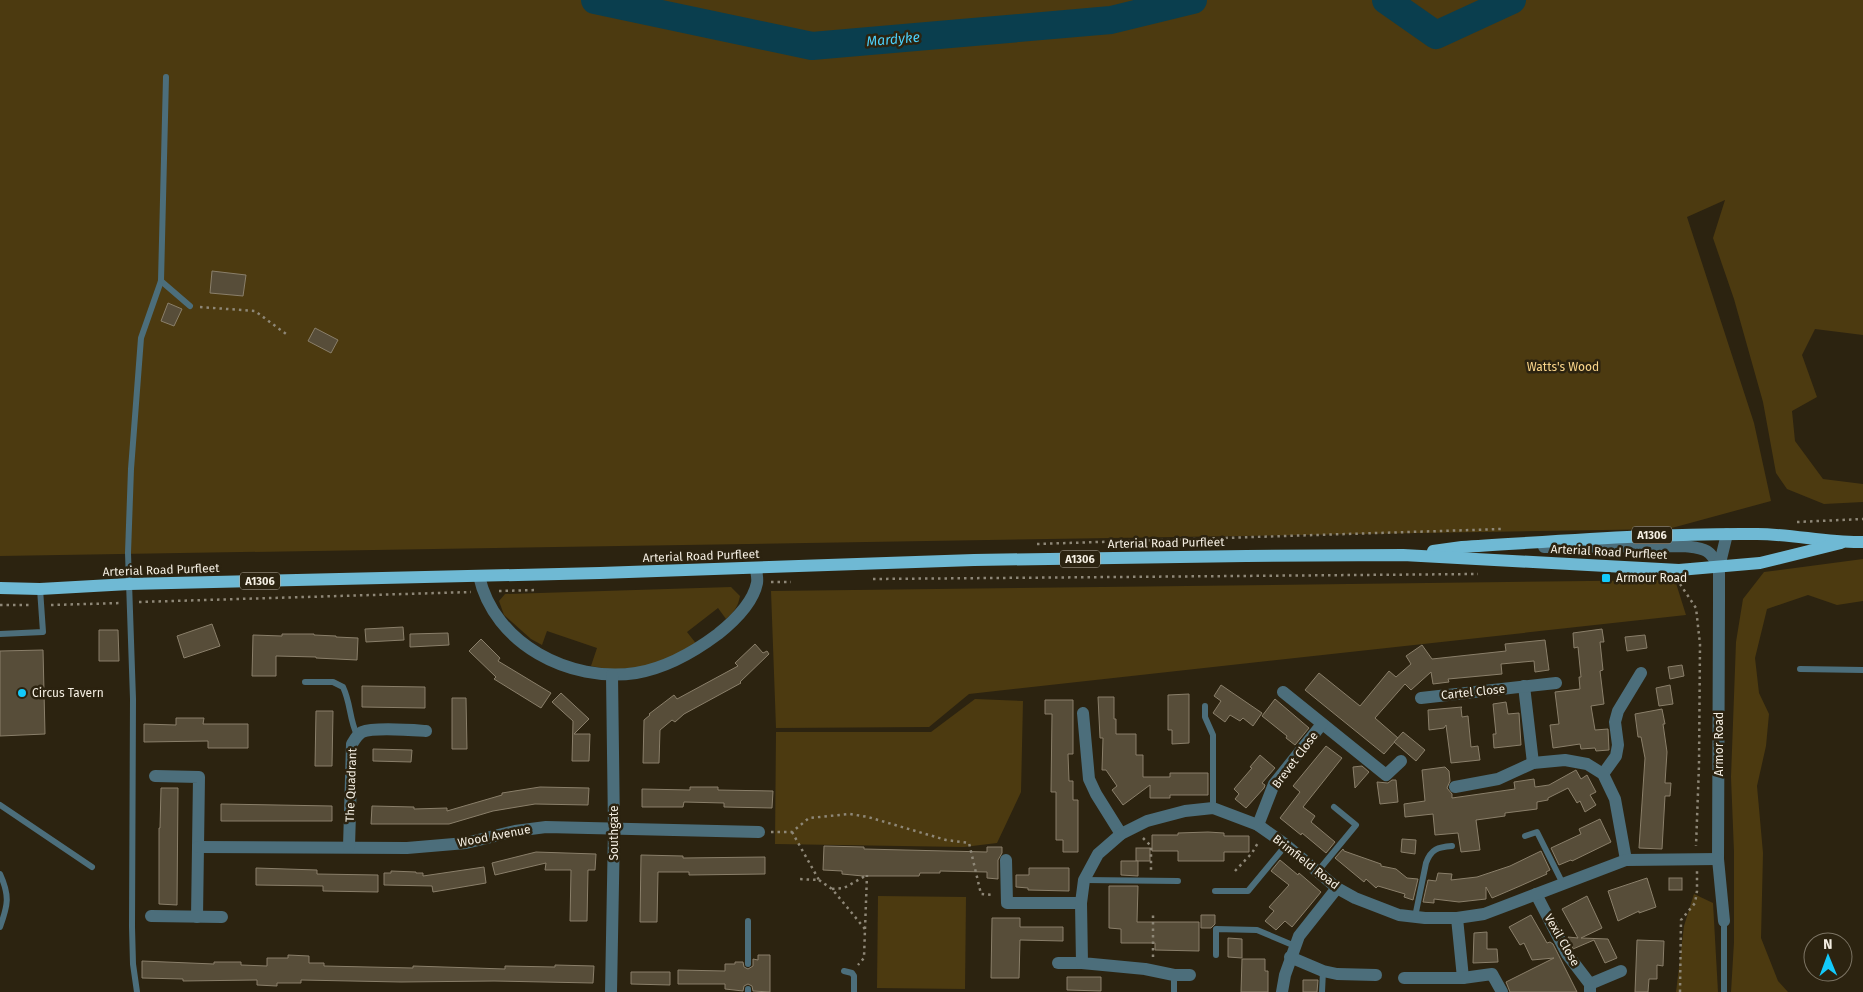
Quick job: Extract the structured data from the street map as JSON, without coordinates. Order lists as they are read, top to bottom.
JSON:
{
  "streets": {
    "main road": ["A1306", "Arterial Road Purfleet"],
    "street": [
      "Cartel Close",
      "Armor Road",
      "Brevet Close",
      "The Quadrant",
      "Southgate",
      "Wood Avenue",
      "Brimfield Road",
      "Vexil Close"
    ]
  },
  "crossings": [
    ["Arterial Road Purfleet", "Armor Road"],
    ["Armor Road", "Brimfield Road"],
    ["Brevet Close", "Brimfield Road"],
    ["The Quadrant", "Wood Avenue"],
    ["Southgate", "Wood Avenue"],
    ["Brimfield Road", "Vexil Close"]
  ],
  "water": ["Mardyke"],
  "parks": ["Watts's Wood"],
  "places": {
    "transit": ["Armour Road"],
    "other": ["Circus Tavern"]
  },
  "north": "top"
}
